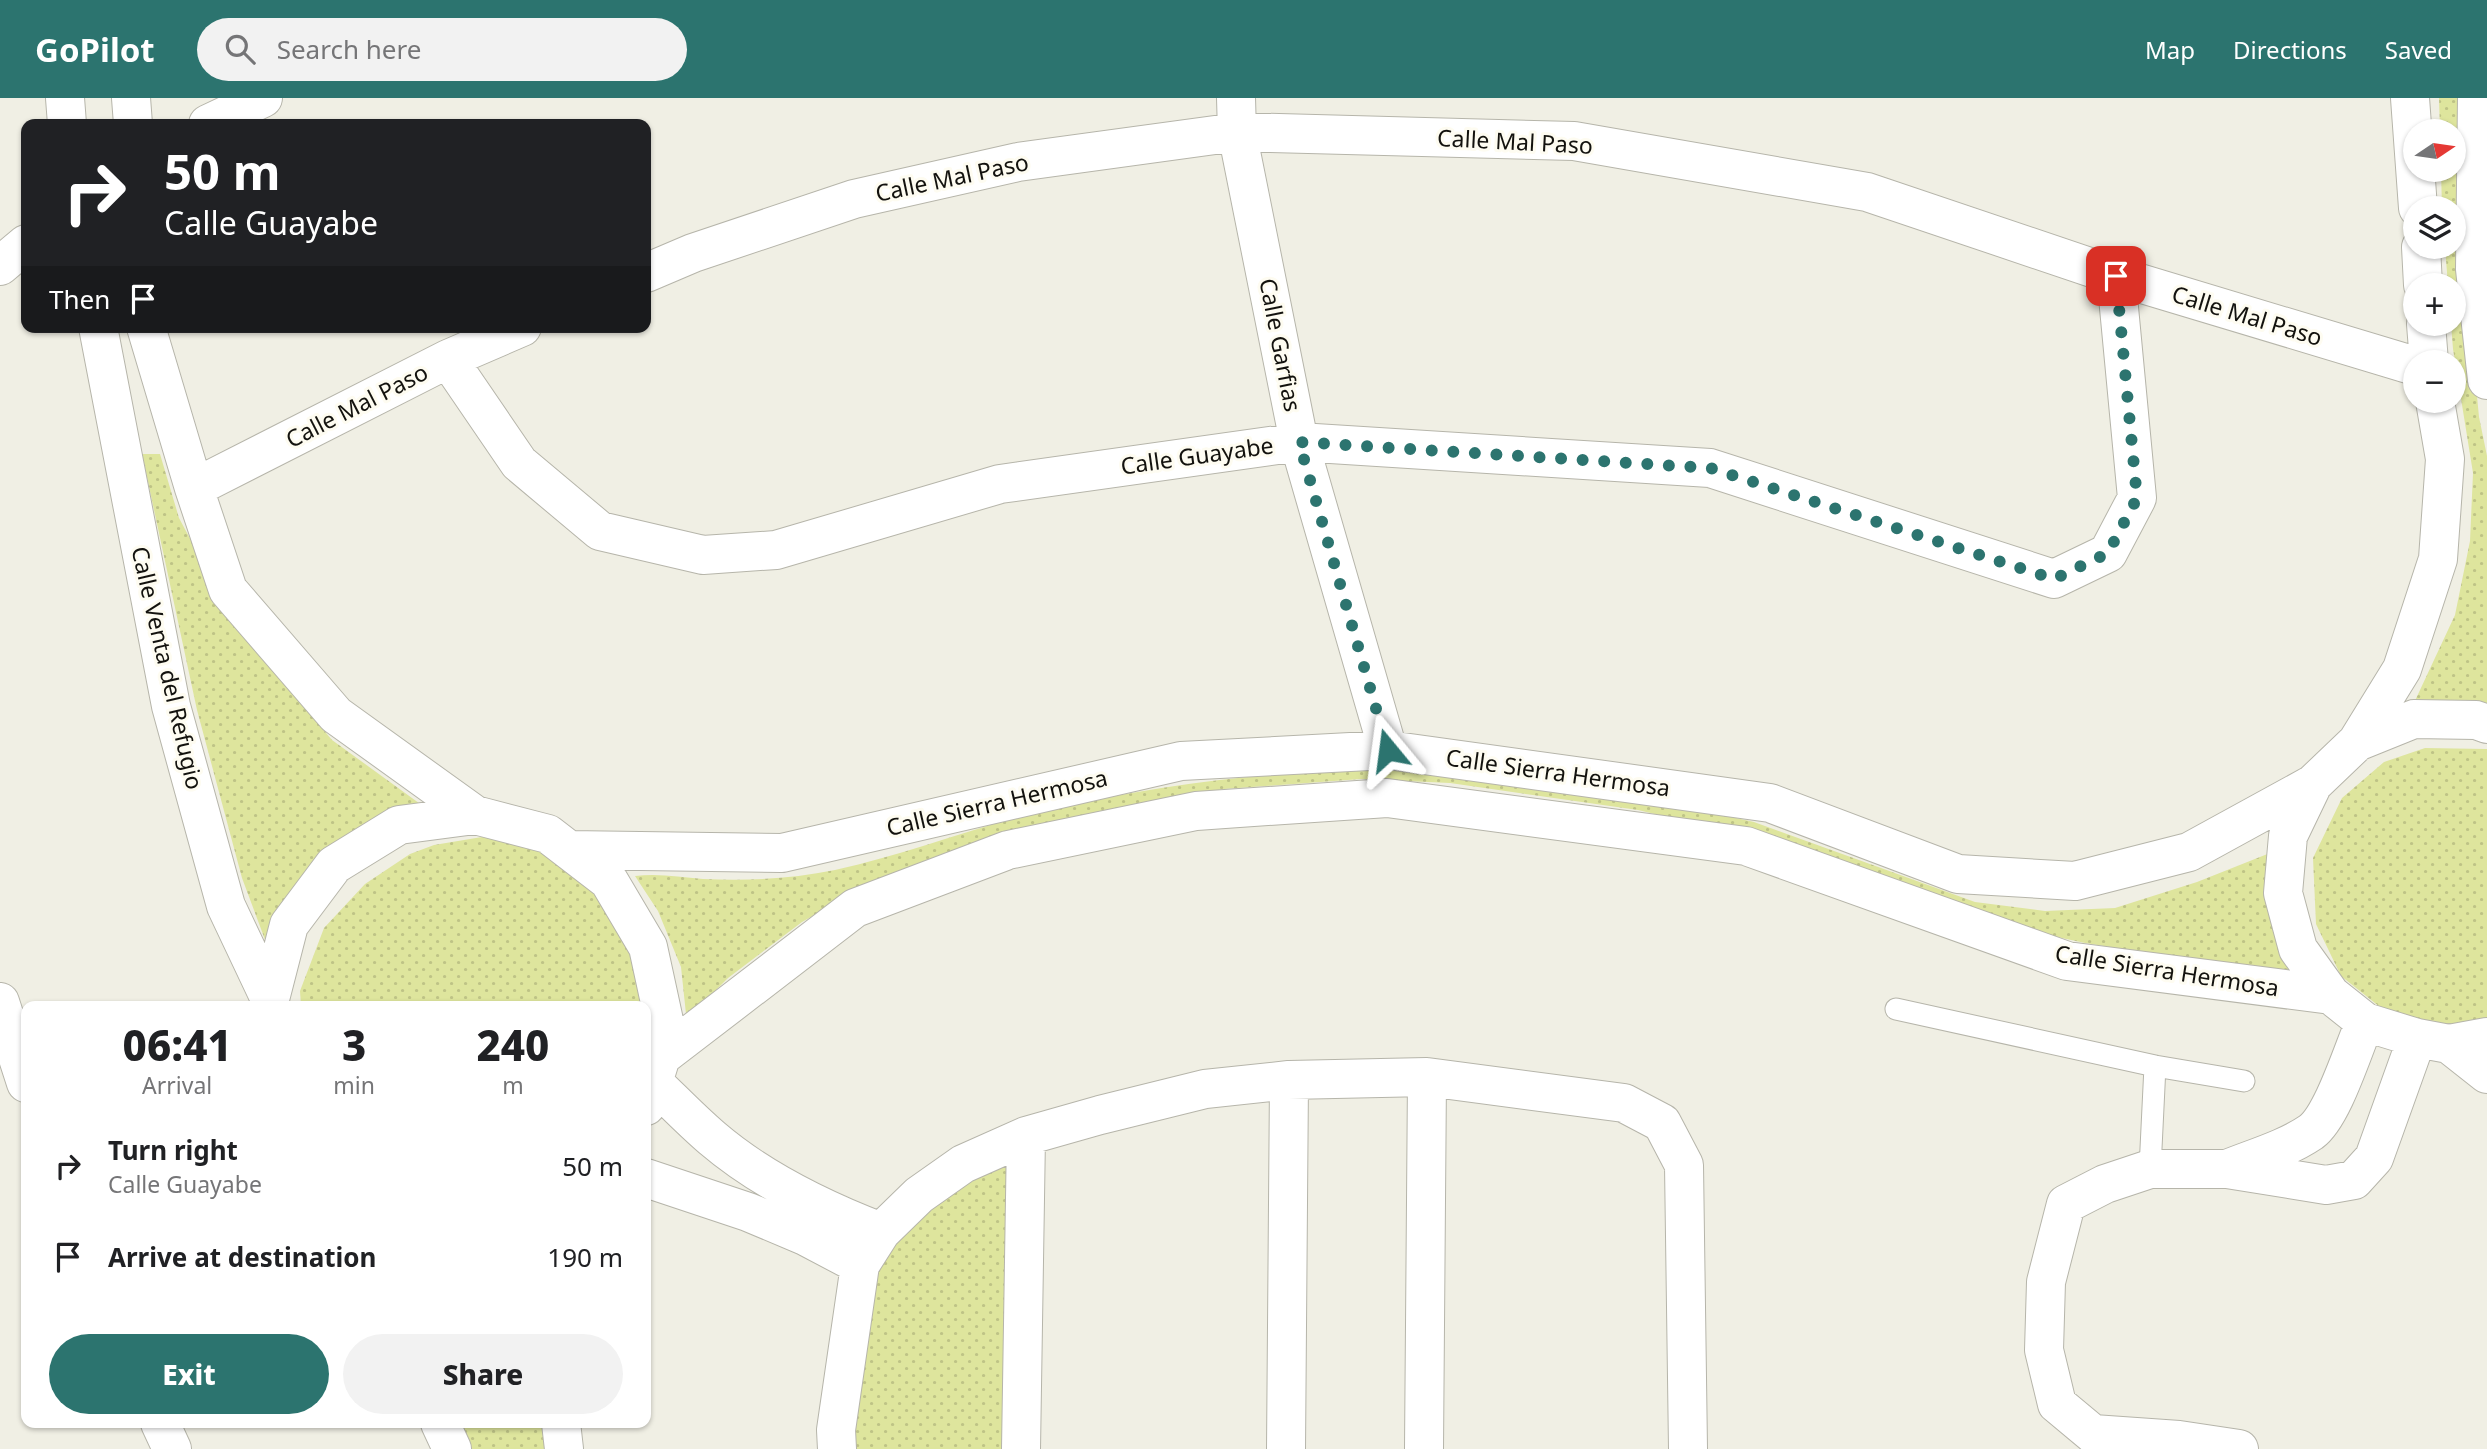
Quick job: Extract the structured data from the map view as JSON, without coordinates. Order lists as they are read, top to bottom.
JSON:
{
  "streets": {
    "street": [
      "Calle Mal Paso",
      "Calle Garfias",
      "Calle Guayabe",
      "Calle Venta del Refugio",
      "Calle Sierra Hermosa"
    ]
  },
  "crossings": [
    ["Calle Mal Paso", "Calle Garfias"],
    ["Calle Mal Paso", "Calle Guayabe"],
    ["Calle Garfias", "Calle Guayabe"],
    ["Calle Garfias", "Calle Sierra Hermosa"]
  ],
  "north": "right",
  "page": {
    "header": "GoPilot",
    "search": "Search here",
    "nav": ["Map", "Directions", "Saved"],
    "map_buttons": ["+", "−"],
    "turn": ["50 m", "Calle Guayabe"],
    "then": "Then",
    "eta": [
      "06:41",
      "Arrival",
      "3",
      "min",
      "240",
      "m"
    ],
    "list": [
      {
        "name": "Turn right",
        "note": "Calle Guayabe",
        "value": "50 m"
      },
      {
        "name": "Arrive at destination",
        "value": "190 m"
      }
    ],
    "buttons": ["Exit", "Share"]
  }
}
